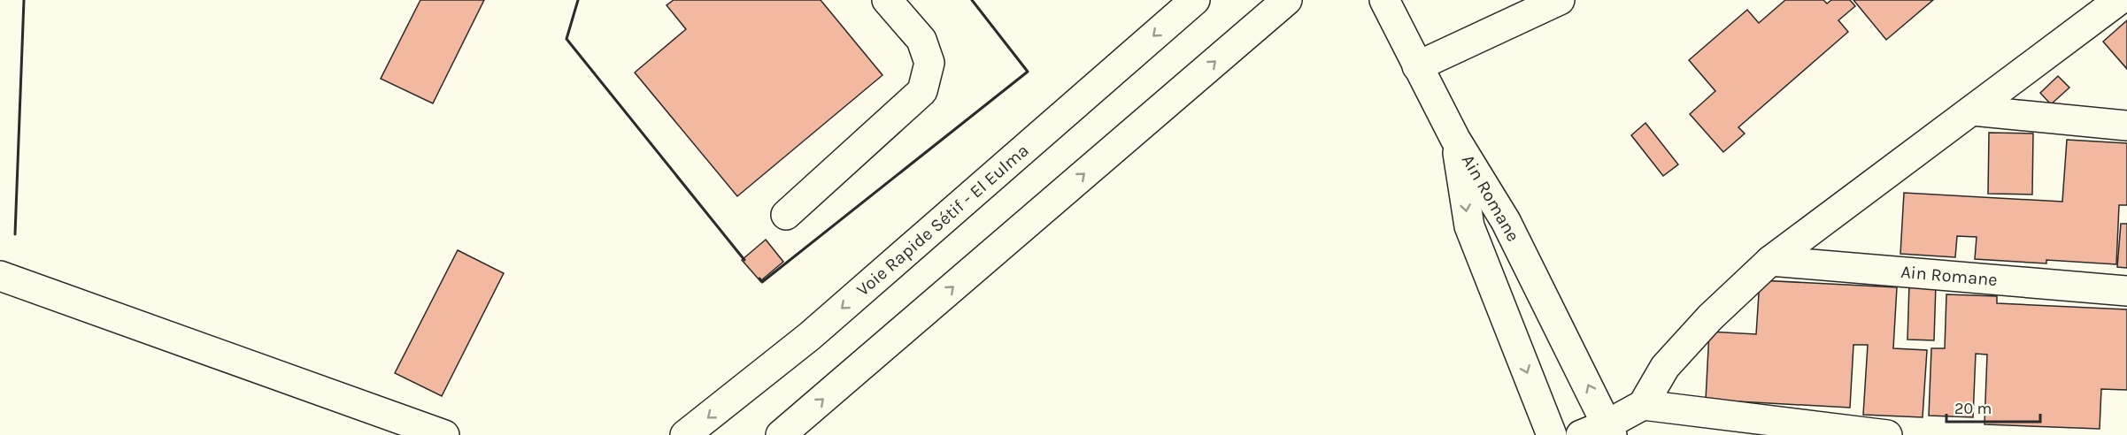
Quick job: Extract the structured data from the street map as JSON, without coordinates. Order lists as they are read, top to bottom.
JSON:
{
  "streets": {
    "main road": ["Ain Romane", "Voie Rapide Sétif - El Eulma"]
  },
  "scale_bar": "20 m"
}
